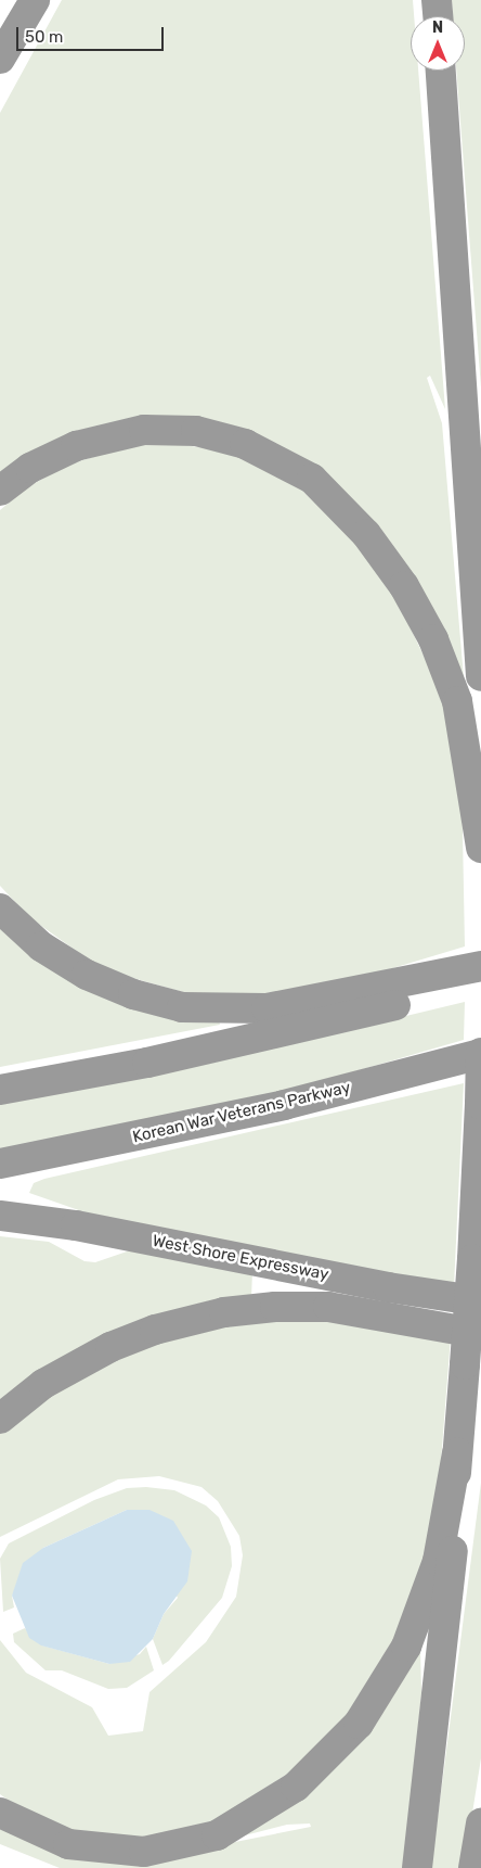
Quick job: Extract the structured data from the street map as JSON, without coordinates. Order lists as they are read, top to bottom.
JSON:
{
  "streets": {
    "highway": ["Korean War Veterans Parkway", "West Shore Expressway"]
  },
  "scale_bar": "50 m",
  "north": "top"
}
